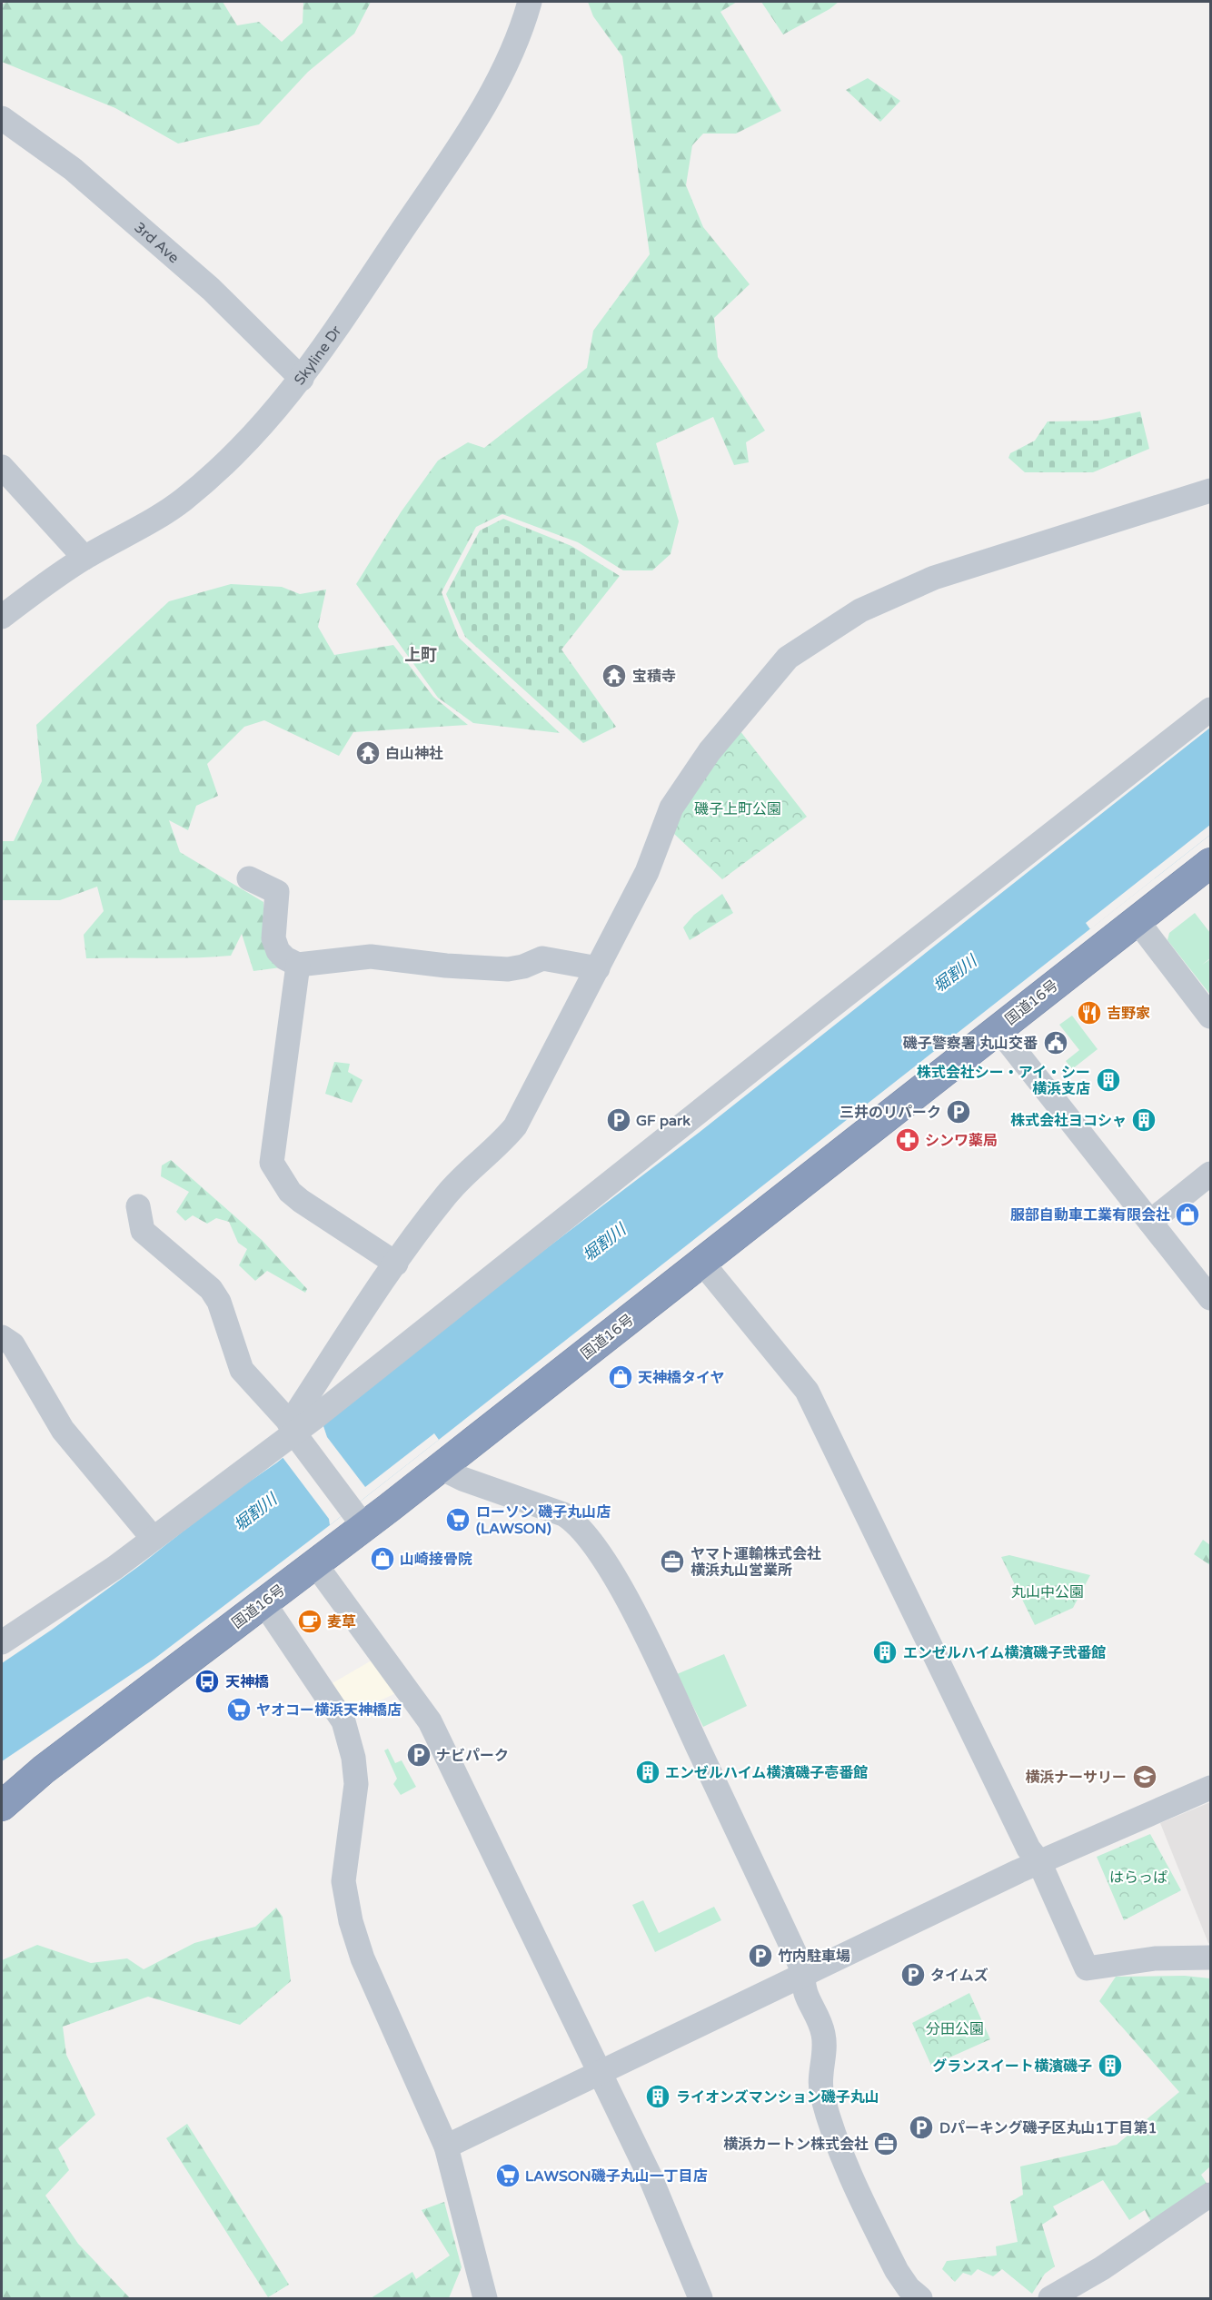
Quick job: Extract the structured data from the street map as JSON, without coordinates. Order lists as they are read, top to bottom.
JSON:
{
  "streets": {
    "highway": ["国道16号"],
    "street": ["3rd Ave", "Skyline Dr"]
  },
  "crossings": [
    ["3rd Ave", "Skyline Dr"]
  ],
  "districts": ["上町"],
  "water": ["堀割川"],
  "parks": [
    "磯子上町公園",
    "丸山中公園",
    "はらっぱ",
    "分田公園"
  ],
  "places": {
    "temple": ["宝積寺", "白山神社"],
    "restaurant": ["吉野家"],
    "public building": ["磯子警察署 丸山交番"],
    "building": [
      "株式会社シー・アイ・シー 横浜支店",
      "株式会社ヨコシャ",
      "エンゼルハイム横濱磯子弐番館",
      "エンゼルハイム横濱磯子壱番館",
      "グランスイート横濱磯子",
      "ライオンズマンション磯子丸山"
    ],
    "parking": [
      "三井のリパーク",
      "GF park",
      "ナビパーク",
      "竹内駐車場",
      "タイムズ",
      "Dパーキング磯子区丸山1丁目第1"
    ],
    "pharmacy": ["シンワ薬局"],
    "shop": ["服部自動車工業有限会社", "天神橋タイヤ", "山崎接骨院"],
    "supermarket": ["ローソン 磯子丸山店 (LAWSON)", "ヤオコー横浜天神橋店", "LAWSON磯子丸山一丁目店"],
    "office": ["ヤマト運輸株式会社 横浜丸山営業所", "横浜カートン株式会社"],
    "cafe": ["麦草"],
    "bus stop": ["天神橋"],
    "school or university": ["横浜ナーサリー"]
  }
}
